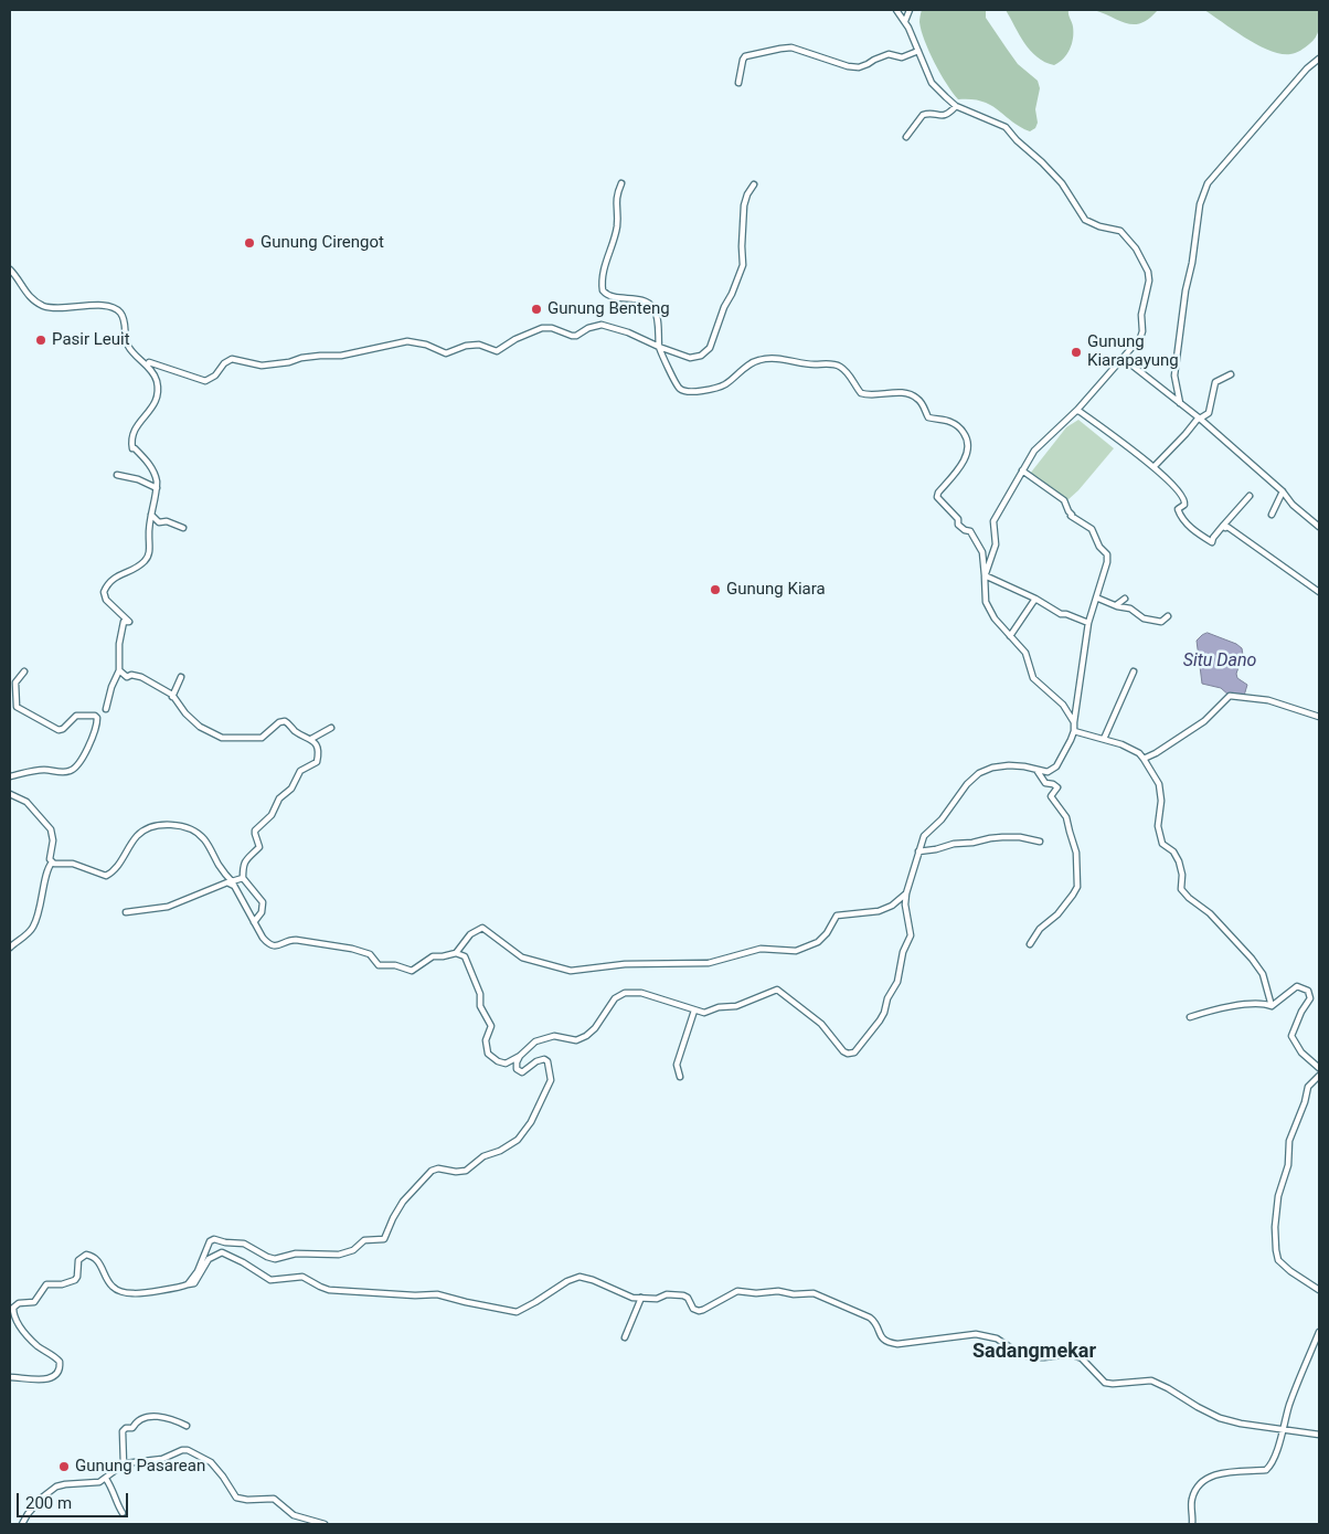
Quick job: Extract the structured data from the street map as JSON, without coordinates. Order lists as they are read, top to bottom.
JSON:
{
  "districts": ["Sadangmekar"],
  "water": ["Situ Dano"],
  "places": [
    "Gunung Cirengot",
    "Gunung Benteng",
    "Pasir Leuit",
    "Gunung Kiarapayung",
    "Gunung Kiara",
    "Gunung Pasarean"
  ],
  "scale_bar": "200 m"
}
